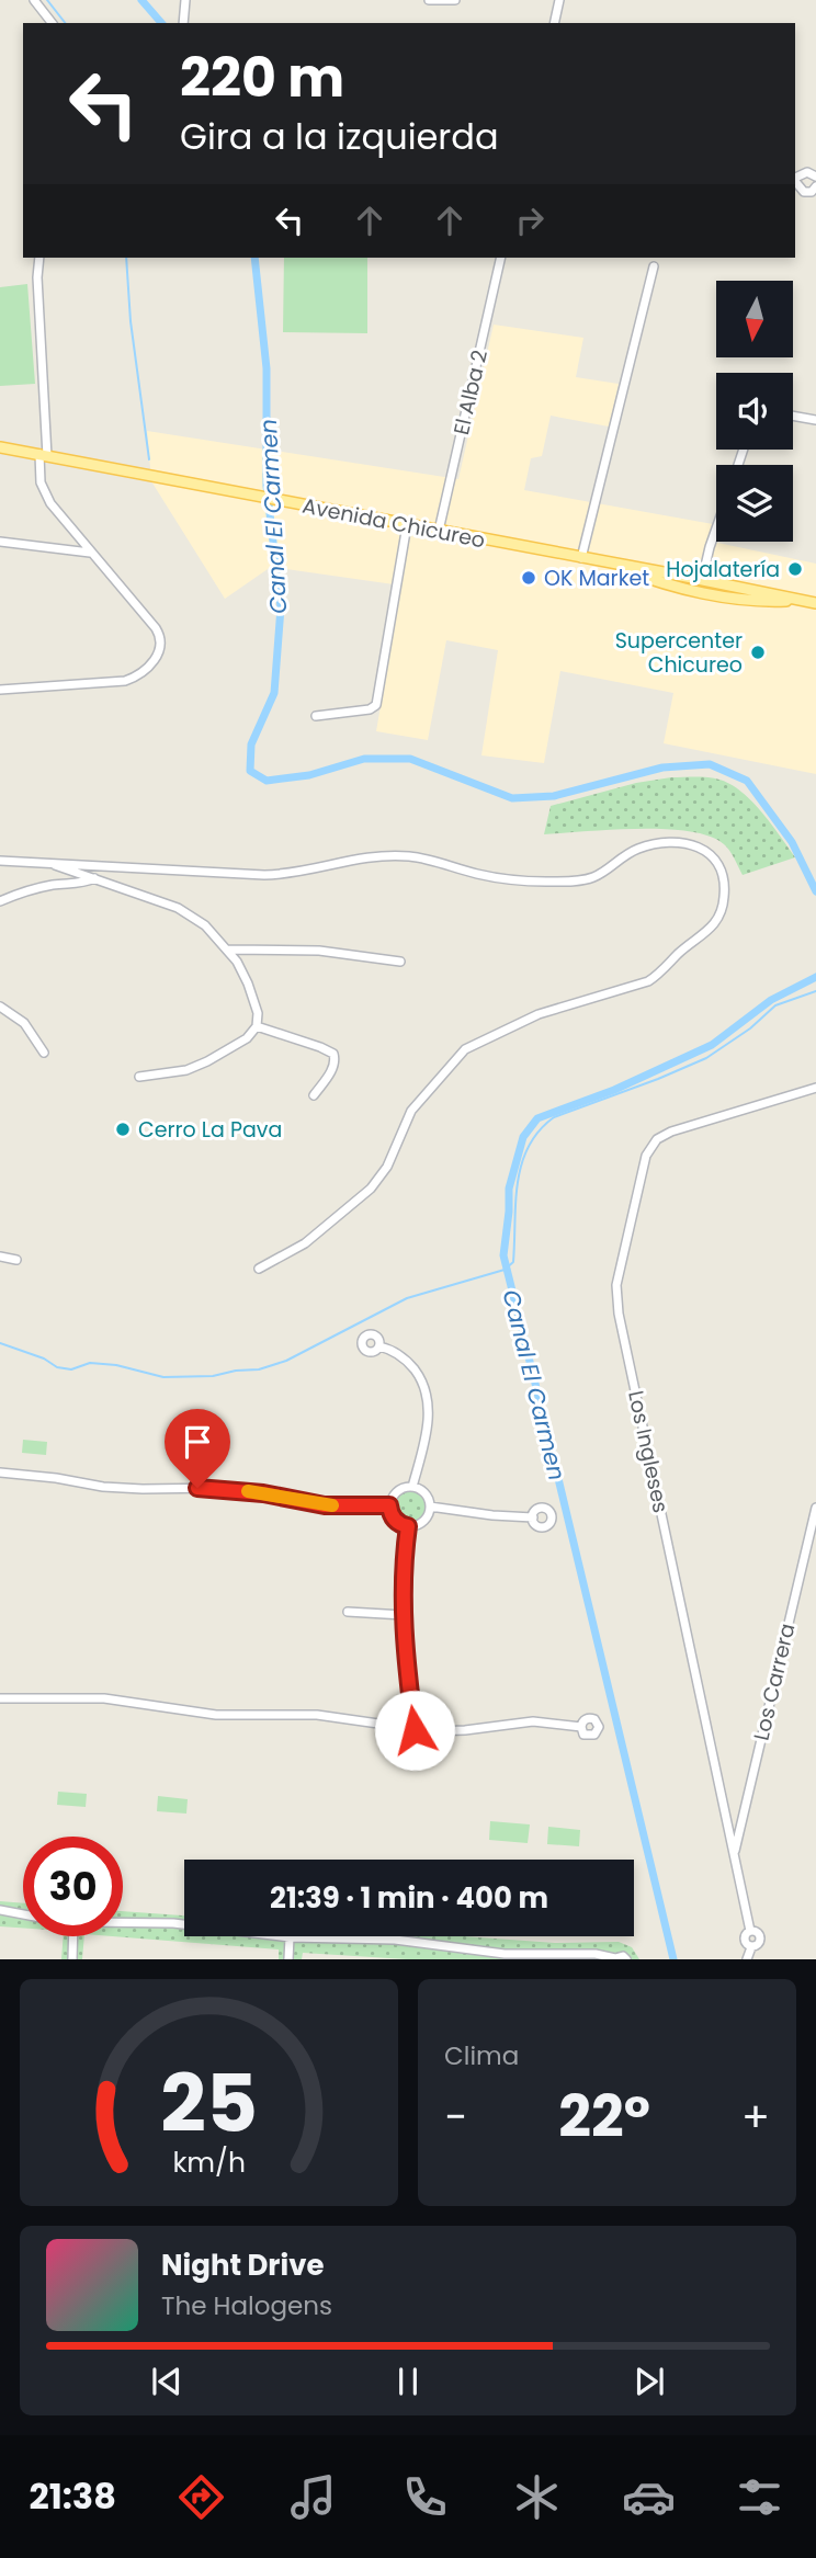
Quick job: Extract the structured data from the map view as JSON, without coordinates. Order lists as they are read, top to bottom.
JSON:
{
  "streets": {
    "main road": ["Avenida Chicureo"],
    "street": ["El Alba 2", "Los Ingleses", "Los Carrera"]
  },
  "crossings": [
    ["El Alba 2", "Avenida Chicureo"],
    ["Los Ingleses", "Los Carrera"]
  ],
  "water": ["Canal El Carmen"],
  "places": [
    "Hojalatería",
    "OK Market",
    "Supercenter Chicureo",
    "Cerro La Pava"
  ],
  "north": "bottom",
  "page": {
    "turn": ["220 m", "Gira a la izquierda"],
    "limit": "30",
    "trip": "21:39 · 1 min · 400 m",
    "tile": "Clima",
    "heat": ["−", "22°", "+"],
    "song": ["Night Drive", "The Halogens"],
    "tabs": "21:38",
    "gauge": ["25", "km/h"]
  }
}
